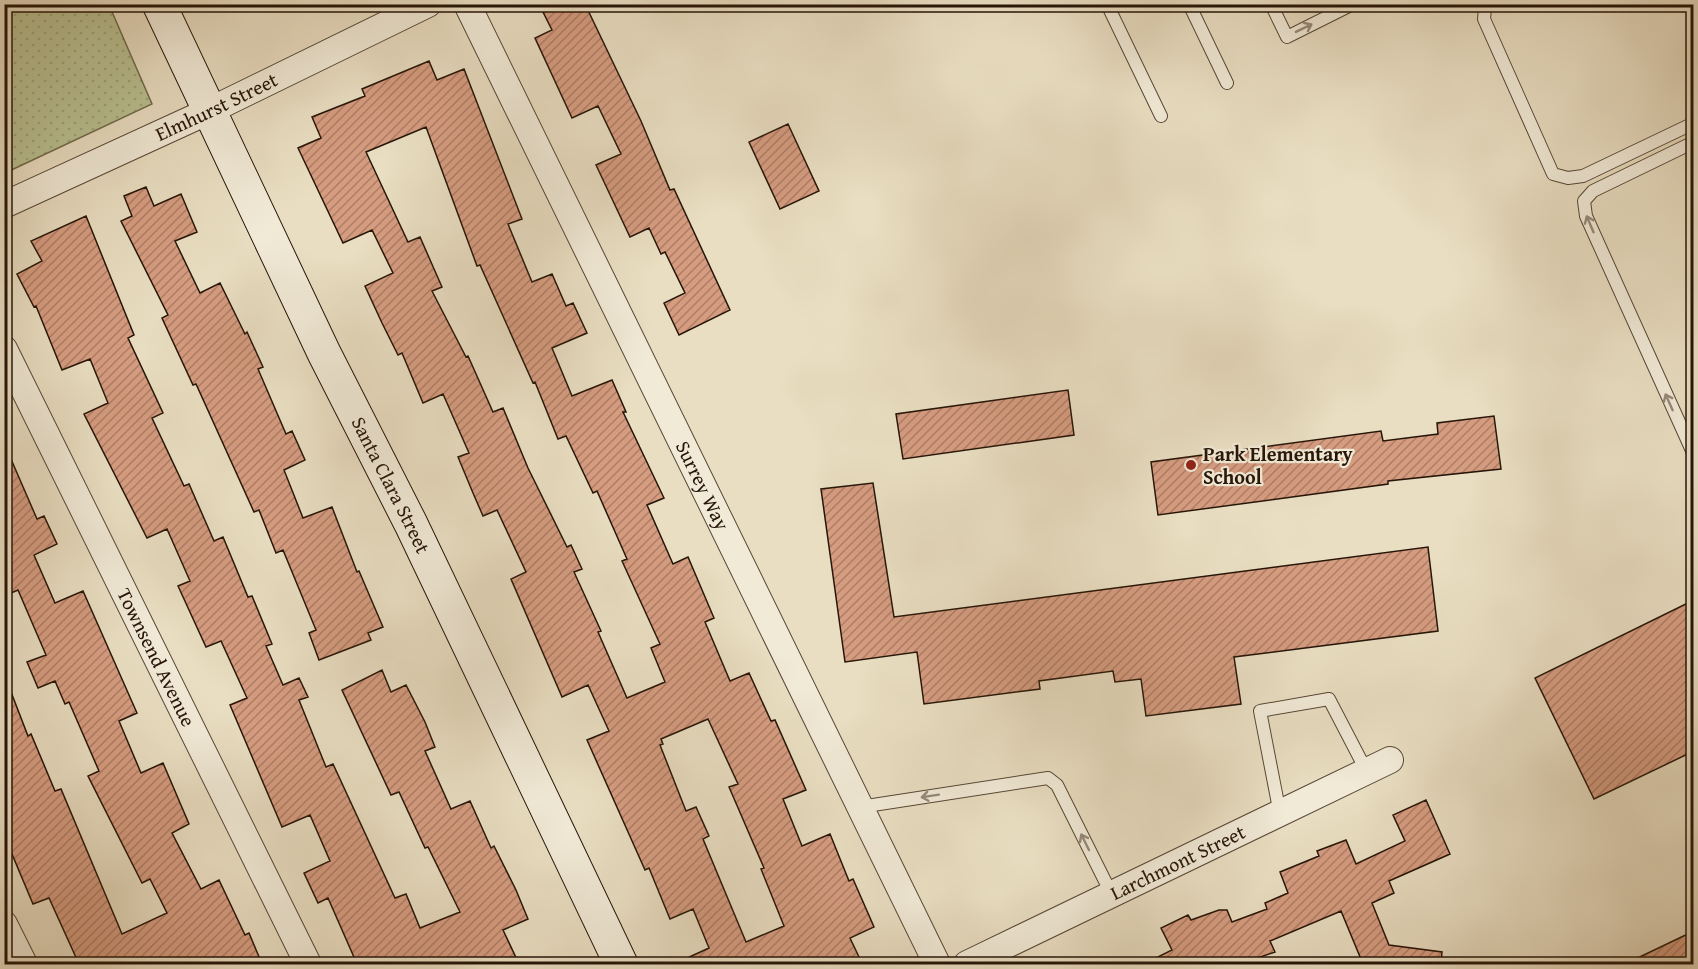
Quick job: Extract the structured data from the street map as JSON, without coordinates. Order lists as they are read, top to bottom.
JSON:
{
  "streets": {
    "main road": ["Santa Clara Street"],
    "street": [
      "Elmhurst Street",
      "Surrey Way",
      "Townsend Avenue",
      "Larchmont Street"
    ]
  },
  "crossings": [
    ["Elmhurst Street", "Santa Clara Street"]
  ],
  "places": ["Park Elementary School"]
}
